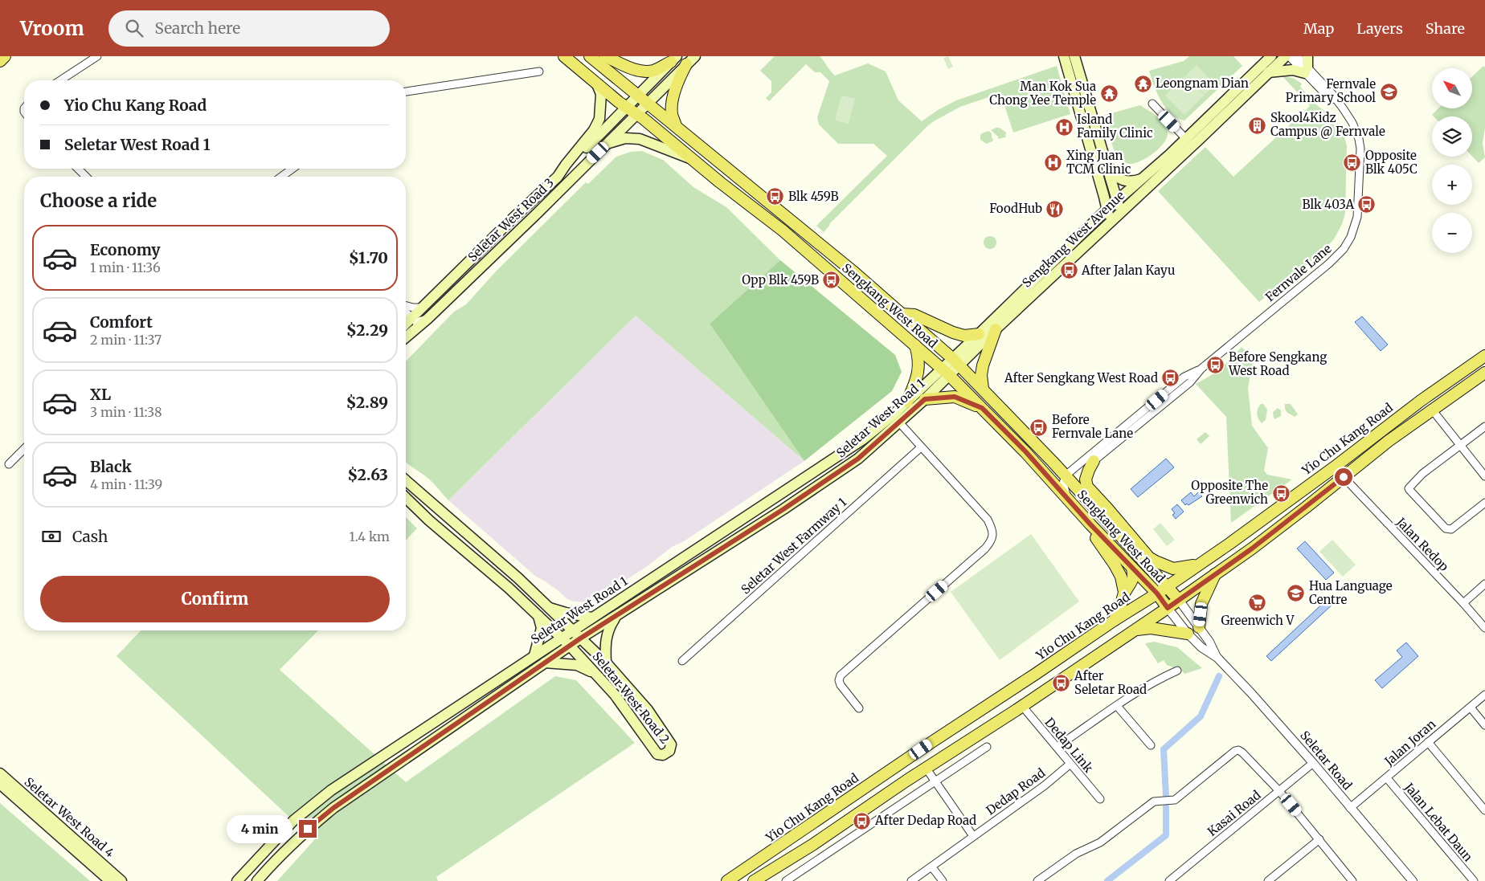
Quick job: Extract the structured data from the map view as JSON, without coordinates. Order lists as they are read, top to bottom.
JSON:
{
  "streets": {
    "main road": [
      "Seletar West Road 3",
      "Sengkang West Avenue",
      "Sengkang West Road",
      "Seletar West Road 1",
      "Yio Chu Kang Road",
      "Seletar West Road 2",
      "Seletar West Road 4"
    ],
    "street": [
      "Fernvale Lane",
      "Jalan Redop",
      "Seletar West Farmway 1",
      "Jalan Joran",
      "Dedap Link",
      "Seletar Road",
      "Dedap Road",
      "Kasai Road",
      "Jalan Lebat Daun"
    ]
  },
  "crossings": [
    ["Seletar West Road 3", "Sengkang West Road"],
    ["Sengkang West Avenue", "Sengkang West Road"],
    ["Sengkang West Avenue", "Seletar West Road 1"],
    ["Fernvale Lane", "Sengkang West Road"],
    ["Sengkang West Road", "Seletar West Road 1"],
    ["Sengkang West Road", "Yio Chu Kang Road"],
    ["Sengkang West Road", "Seletar Road"],
    ["Seletar West Road 1", "Seletar West Road 2"],
    ["Jalan Joran", "Seletar Road"],
    ["Jalan Joran", "Jalan Lebat Daun"],
    ["Dedap Link", "Dedap Road"],
    ["Seletar Road", "Kasai Road"]
  ],
  "places": {
    "temple": ["Leongnam Dian", "Man Kok Sua Chong Yee Temple"],
    "school or university": ["Fernvale Primary School", "Hua Language Centre"],
    "building": ["Skool4Kidz Campus @ Fernvale"],
    "hospital": ["Island Family Clinic", "Xing Juan TCM Clinic"],
    "bus stop": [
      "Opposite Blk 405C",
      "Blk 459B",
      "Blk 403A",
      "After Jalan Kayu",
      "Opp Blk 459B",
      "Before Sengkang West Road",
      "After Sengkang West Road",
      "Before Fernvale Lane",
      "Opposite The Greenwich",
      "After Seletar Road",
      "After Dedap Road"
    ],
    "restaurant": ["FoodHub"],
    "supermarket": ["Greenwich V"]
  },
  "north": "top left",
  "page": {
    "header": "Vroom",
    "search": "Search here",
    "nav": ["Map", "Layers", "Share"],
    "map_buttons": ["+", "−"],
    "banner": ["Yio Chu Kang Road", "Seletar West Road 1"],
    "heading": "Choose a ride",
    "list": [
      {
        "name": "Economy",
        "note": "1 min · 11:36",
        "value": "$1.70"
      },
      {
        "name": "Comfort",
        "note": "2 min · 11:37",
        "value": "$2.29"
      },
      {
        "name": "XL",
        "note": "3 min · 11:38",
        "value": "$2.89"
      },
      {
        "name": "Black",
        "note": "4 min · 11:39",
        "value": "$2.63"
      }
    ],
    "pay": ["Cash", "1.4 km"],
    "buttons": "Confirm",
    "bubble": "4 min"
  }
}
